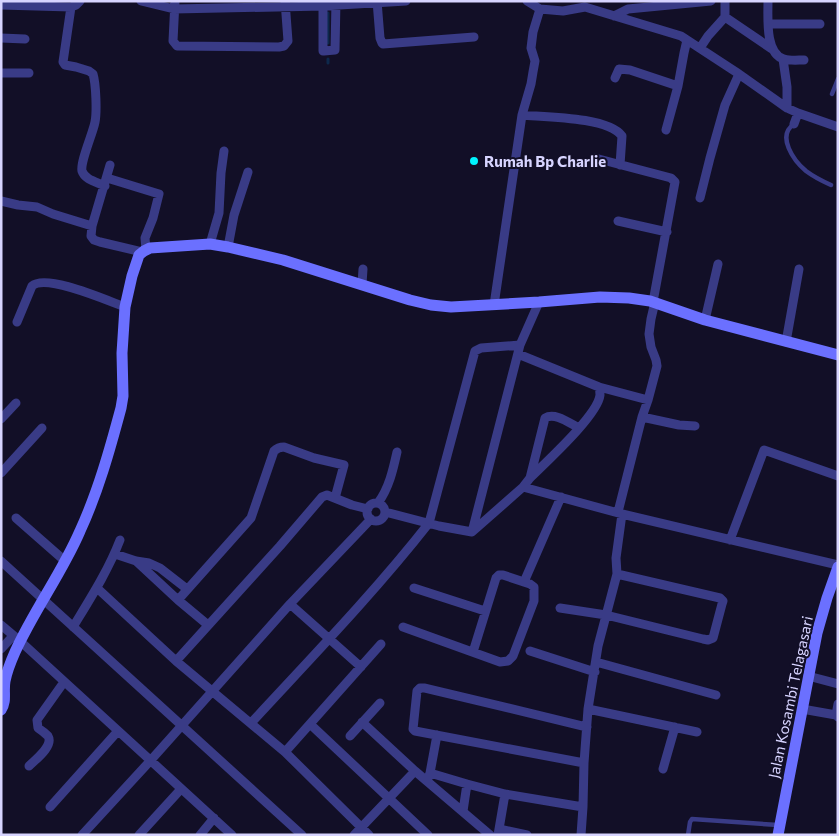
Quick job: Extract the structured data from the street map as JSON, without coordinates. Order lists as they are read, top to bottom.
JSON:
{
  "streets": {
    "street": ["Jalan Kosambi Telagasari"]
  },
  "places": ["Rumah Bp Charlie"]
}
